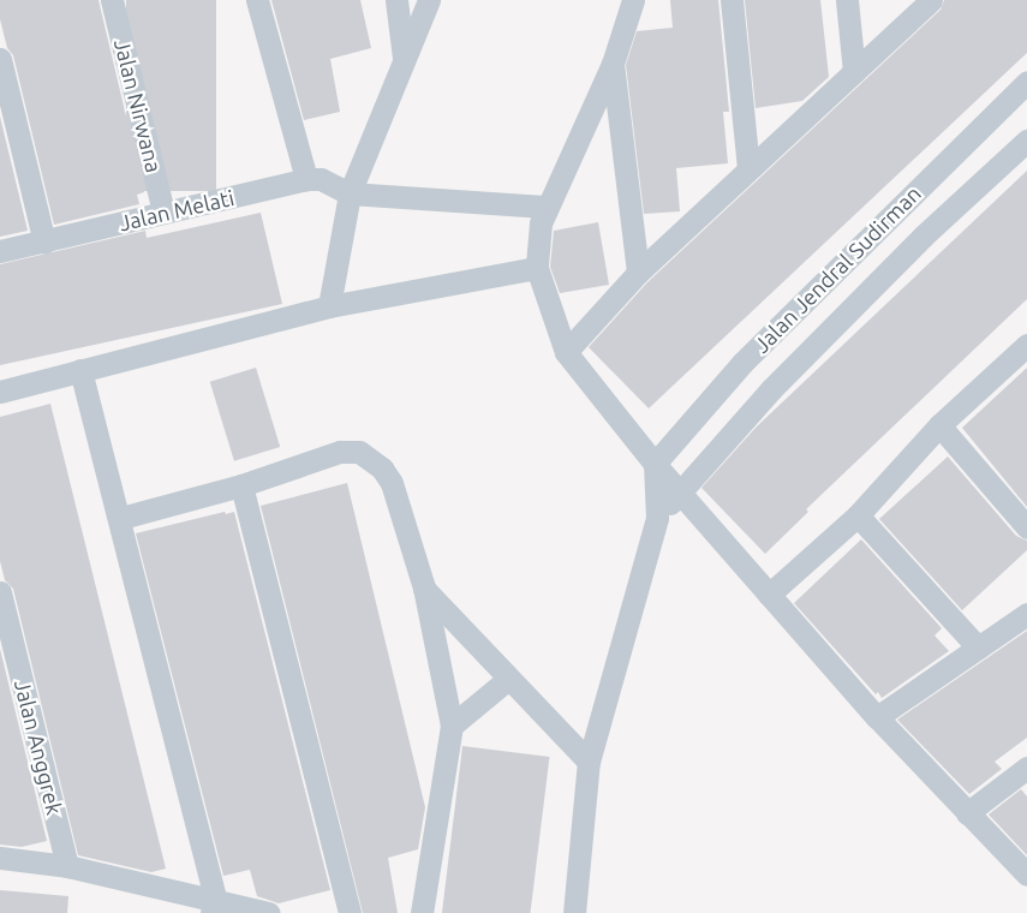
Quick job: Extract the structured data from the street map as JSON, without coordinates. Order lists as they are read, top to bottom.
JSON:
{
  "streets": {
    "street": [
      "Jalan Nirwana",
      "Jalan Melati",
      "Jalan Jendral Sudirman",
      "Jalan Anggrek"
    ]
  },
  "crossings": [
    ["Jalan Nirwana", "Jalan Melati"]
  ]
}
